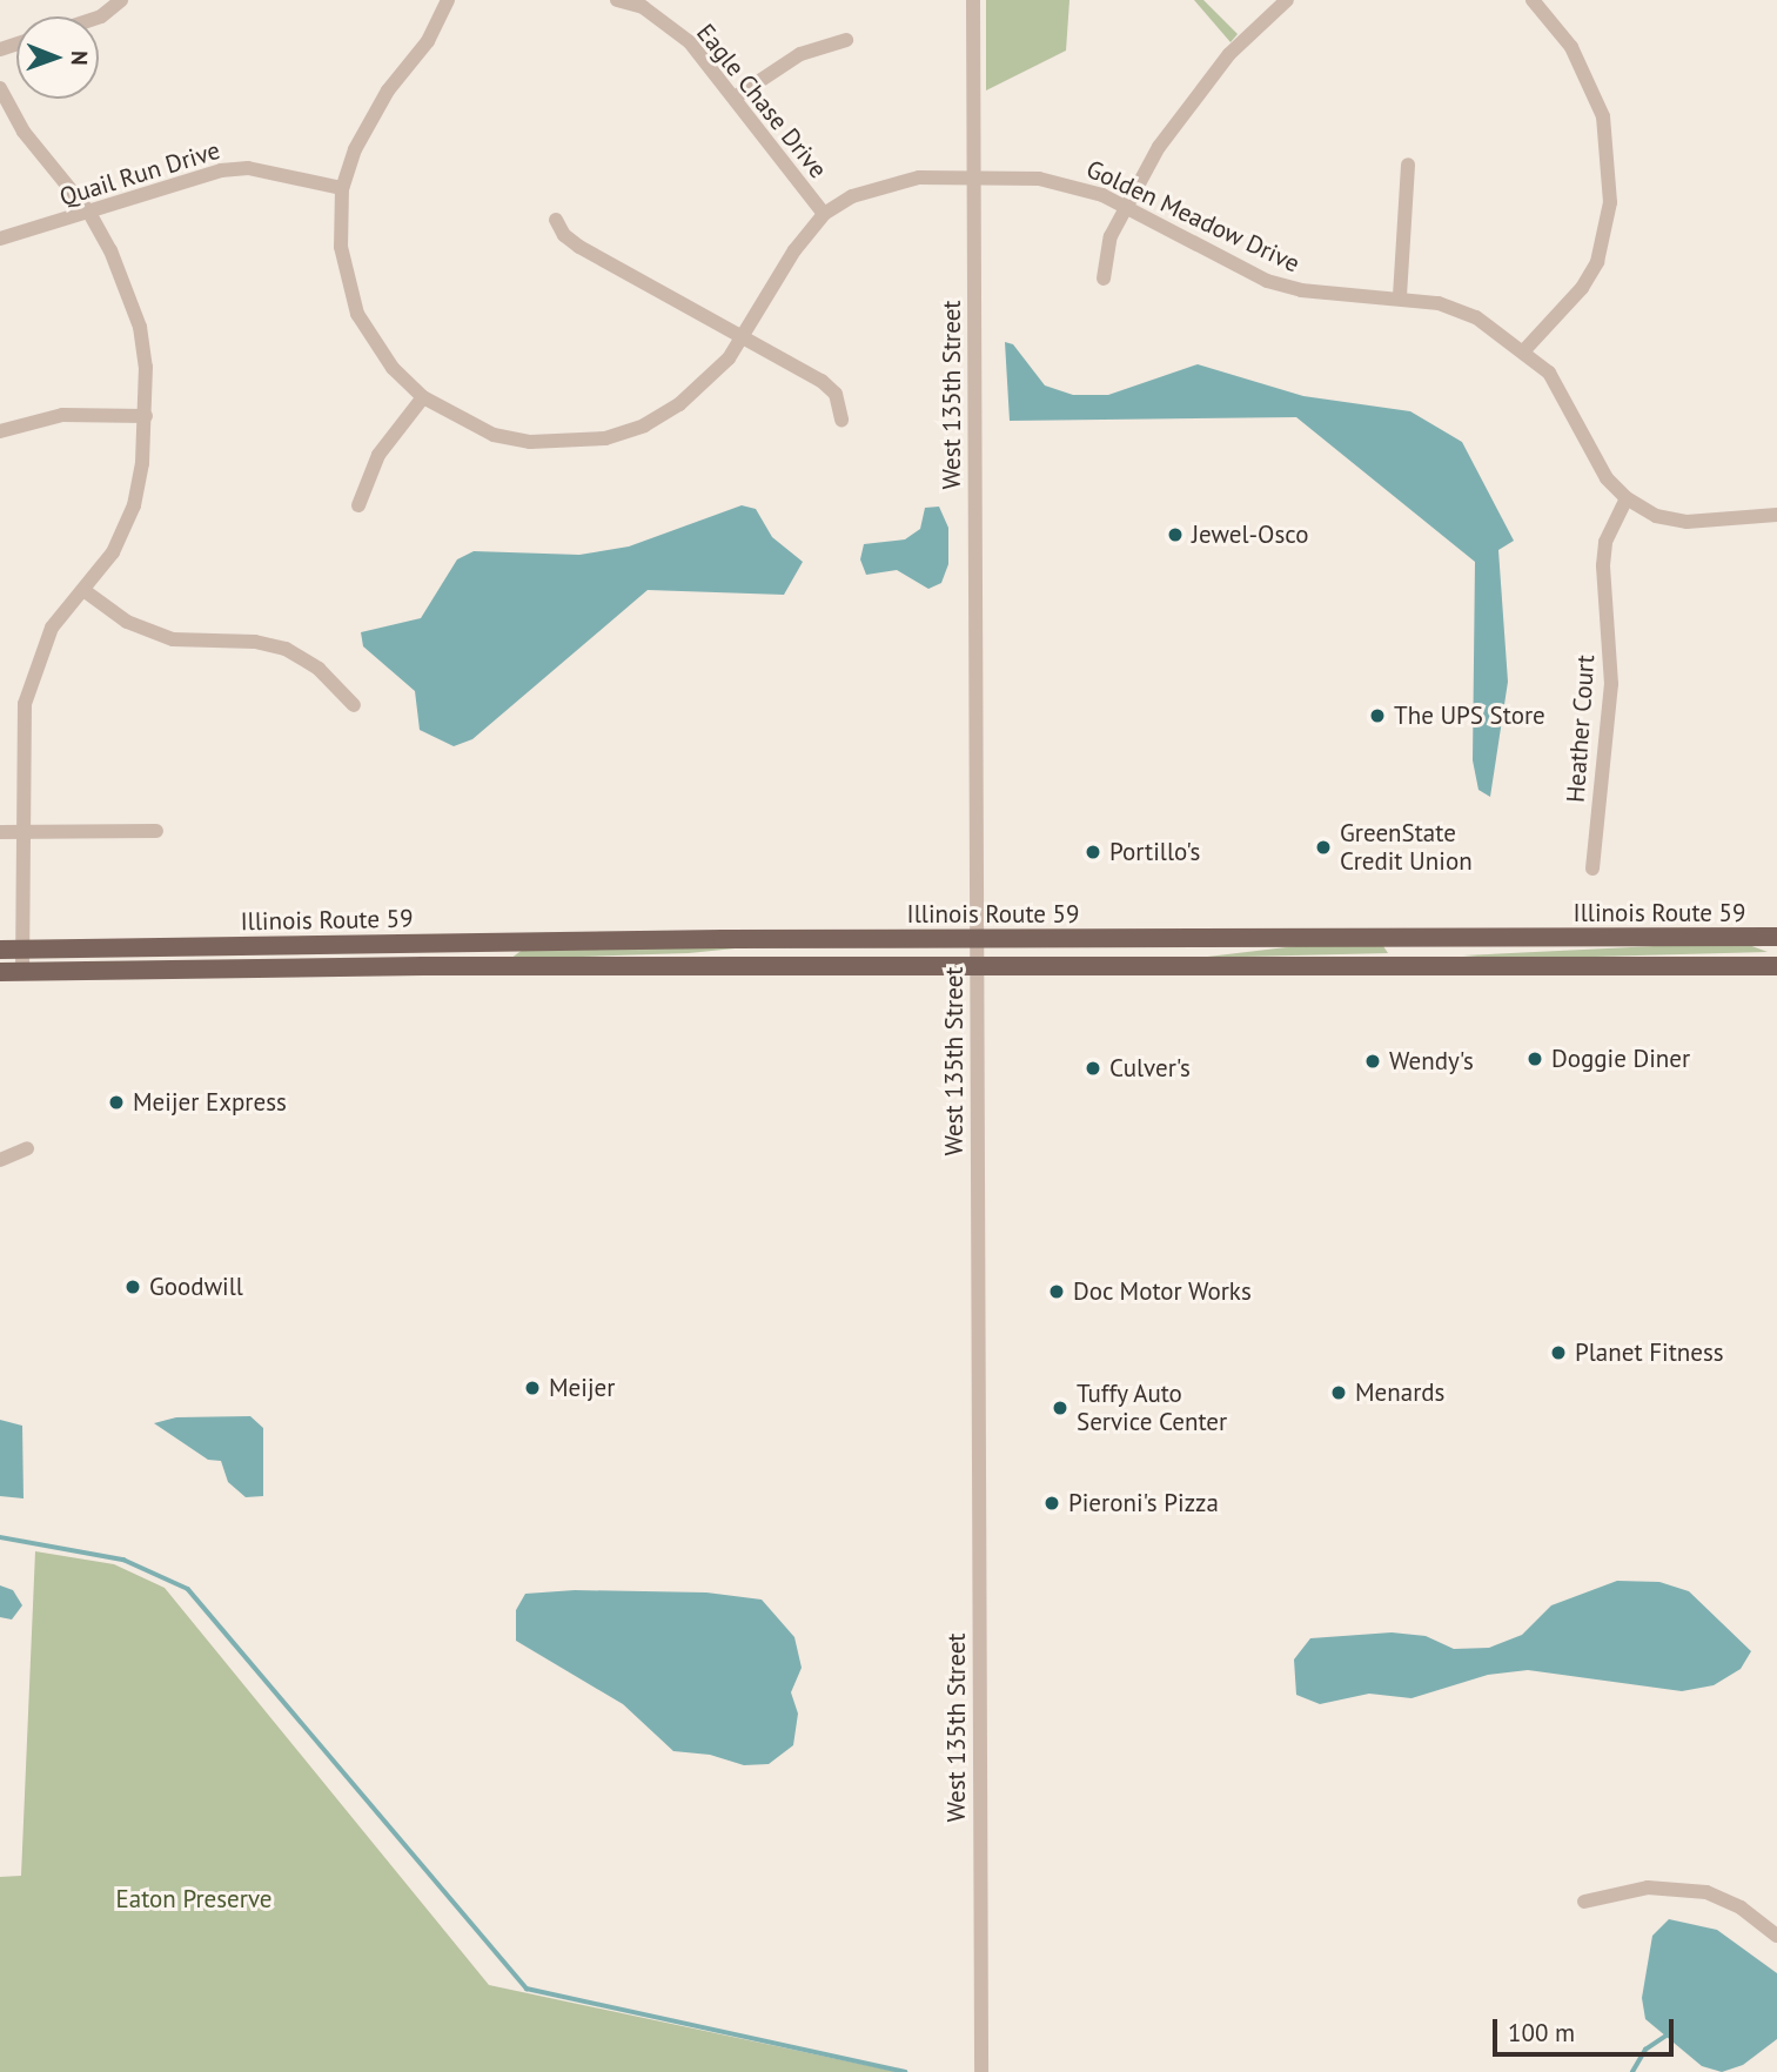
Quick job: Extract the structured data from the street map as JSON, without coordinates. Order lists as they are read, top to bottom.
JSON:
{
  "streets": {
    "main road": ["Illinois Route 59"],
    "street": [
      "Eagle Chase Drive",
      "Quail Run Drive",
      "Golden Meadow Drive",
      "West 135th Street",
      "Heather Court"
    ]
  },
  "crossings": [
    ["Eagle Chase Drive", "Golden Meadow Drive"],
    ["Quail Run Drive", "Golden Meadow Drive"],
    ["Golden Meadow Drive", "West 135th Street"],
    ["Golden Meadow Drive", "Heather Court"],
    ["West 135th Street", "Illinois Route 59"]
  ],
  "parks": ["Eaton Preserve"],
  "places": [
    "Jewel-Osco",
    "The UPS Store",
    "GreenState Credit Union",
    "Portillo's",
    "Doggie Diner",
    "Wendy's",
    "Culver's",
    "Meijer Express",
    "Goodwill",
    "Doc Motor Works",
    "Planet Fitness",
    "Meijer",
    "Menards",
    "Tuffy Auto Service Center",
    "Pieroni's Pizza"
  ],
  "scale_bar": "100 m",
  "north": "right"
}
